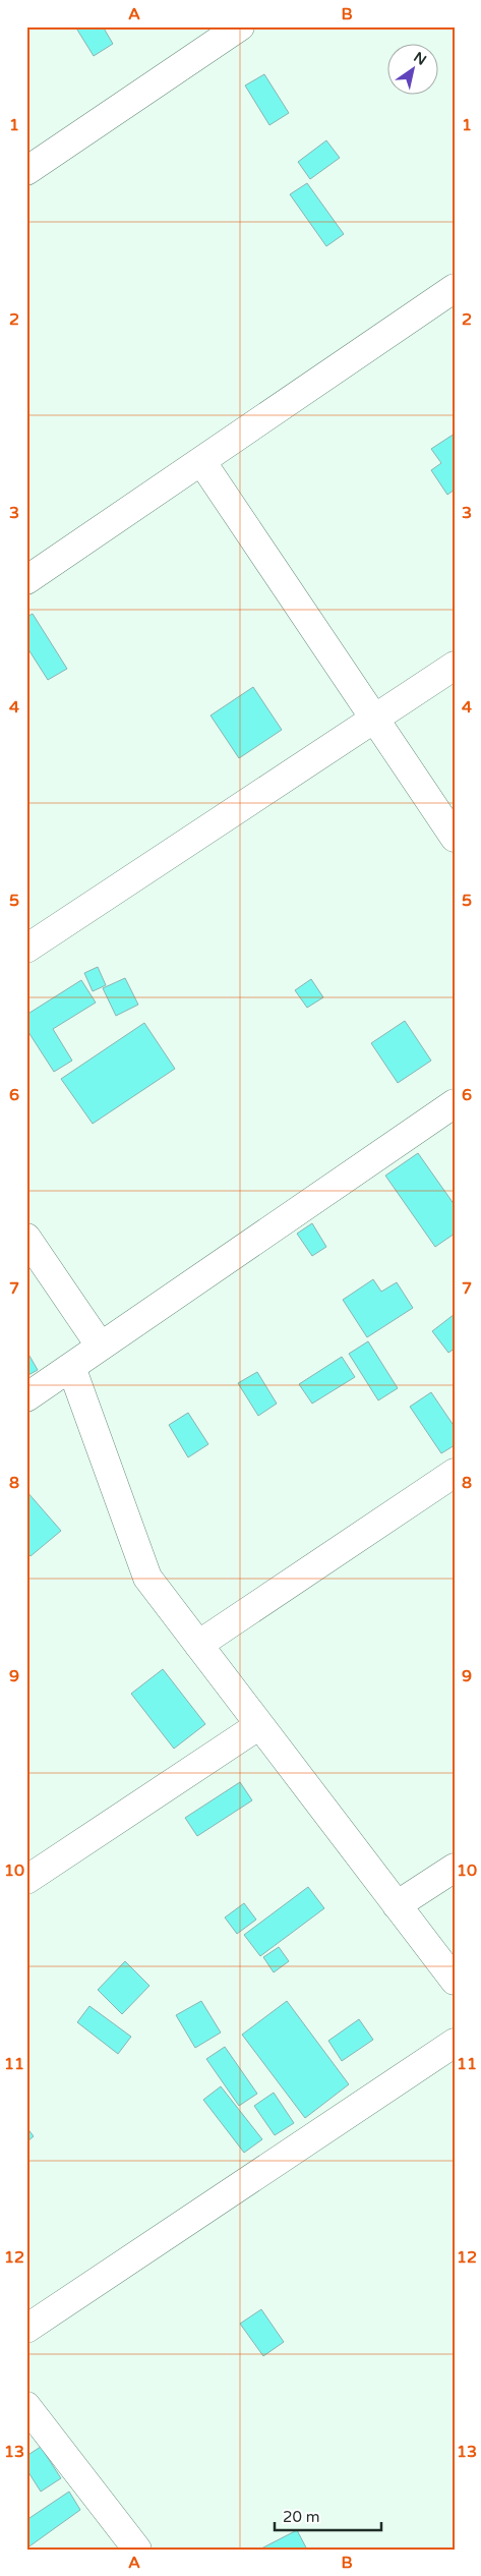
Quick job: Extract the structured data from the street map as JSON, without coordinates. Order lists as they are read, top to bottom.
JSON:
{
  "scale_bar": "20 m",
  "north": "top right",
  "grid": {
    "columns": ["A", "B"],
    "rows": [
      "1",
      "2",
      "3",
      "4",
      "5",
      "6",
      "7",
      "8",
      "9",
      "10",
      "11",
      "12",
      "13"
    ]
  }
}
